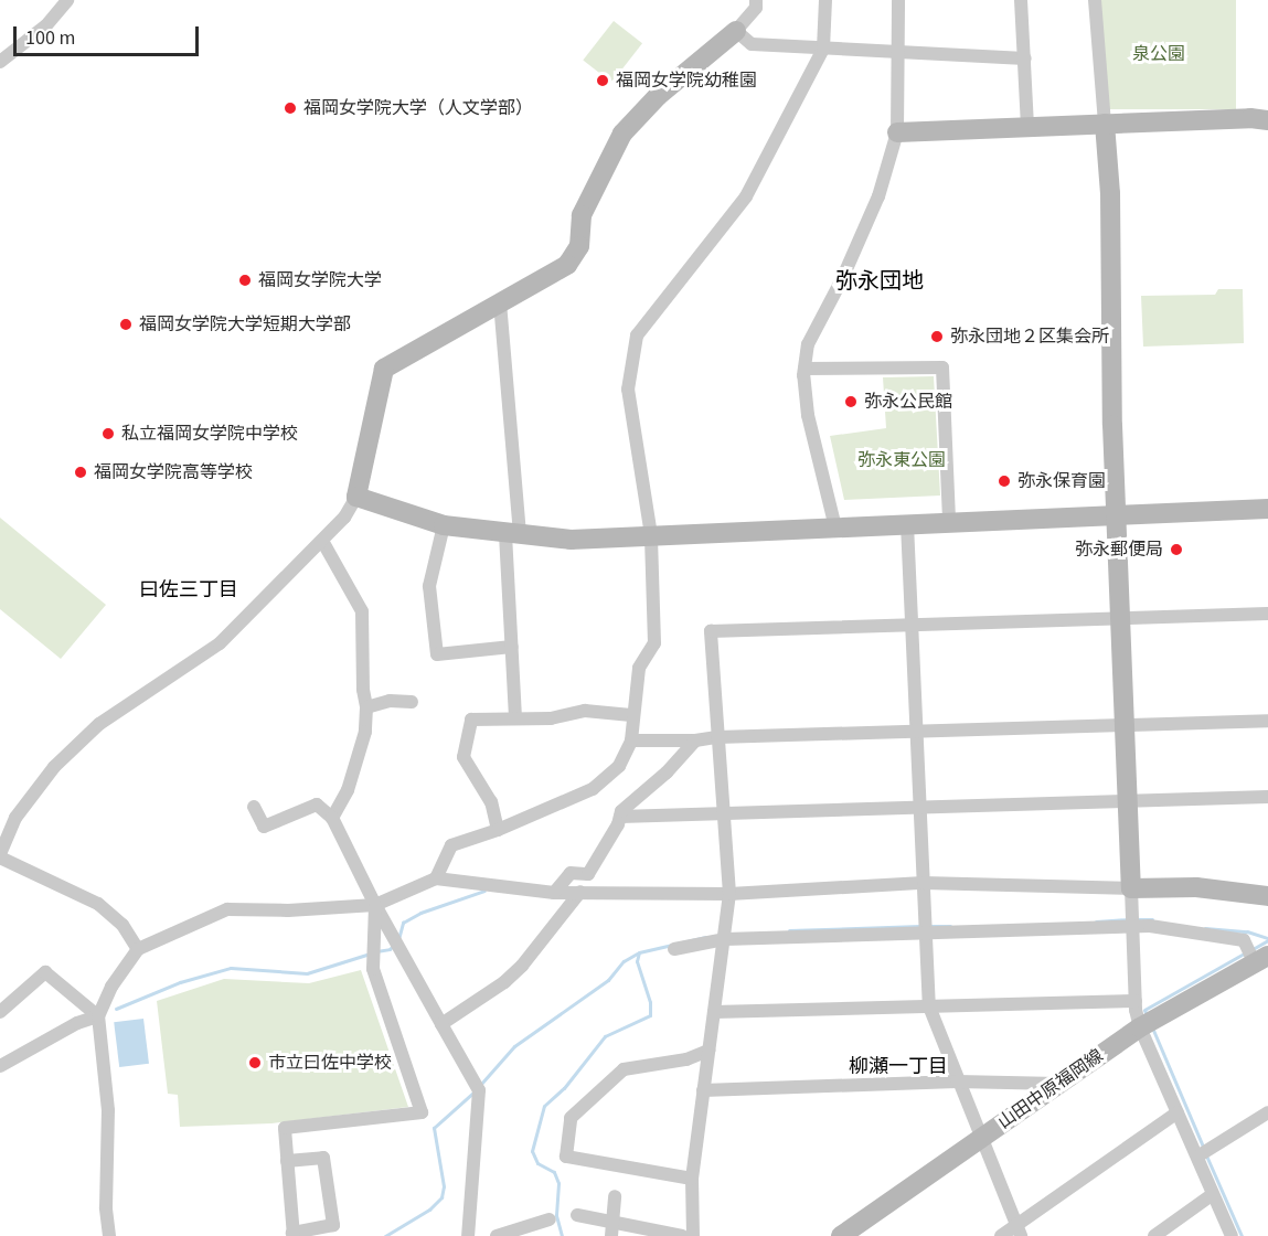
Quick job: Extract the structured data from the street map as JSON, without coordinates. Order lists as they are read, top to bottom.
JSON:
{
  "streets": {
    "street": ["山田中原福岡線"]
  },
  "districts": ["弥永団地", "曰佐三丁目", "柳瀬一丁目"],
  "parks": ["泉公園", "弥永東公園"],
  "places": [
    "福岡女学院幼稚園",
    "福岡女学院大学（人文学部）",
    "福岡女学院大学",
    "福岡女学院大学短期大学部",
    "弥永団地２区集会所",
    "弥永公民館",
    "私立福岡女学院中学校",
    "福岡女学院高等学校",
    "弥永保育園",
    "弥永郵便局",
    "市立曰佐中学校"
  ],
  "scale_bar": "100 m"
}
